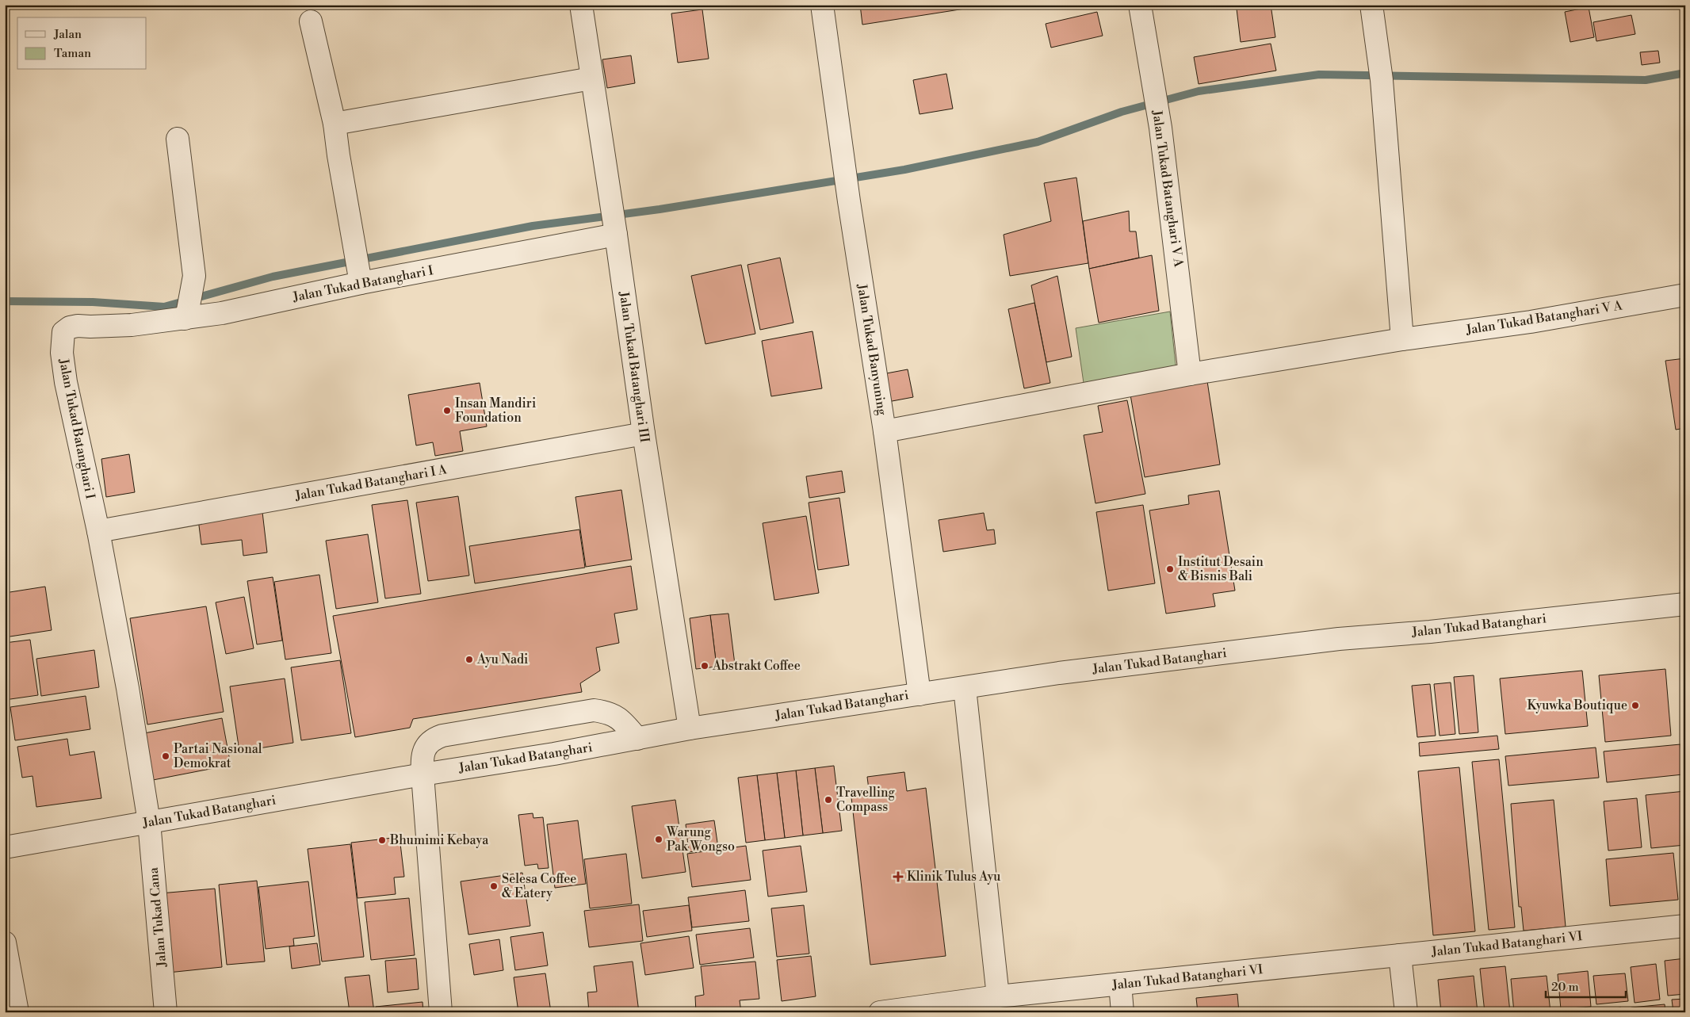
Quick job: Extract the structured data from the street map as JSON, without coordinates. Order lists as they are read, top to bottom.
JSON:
{
  "streets": {
    "street": [
      "Jalan Tukad Batanghari V A",
      "Jalan Tukad Batanghari I",
      "Jalan Tukad Banyuning",
      "Jalan Tukad Batanghari III",
      "Jalan Tukad Batanghari I A",
      "Jalan Tukad Batanghari",
      "Jalan Tukad Cana",
      "Jalan Tukad Batanghari VI"
    ]
  },
  "crossings": [
    ["Jalan Tukad Batanghari V A", "Jalan Tukad Banyuning"],
    ["Jalan Tukad Batanghari I", "Jalan Tukad Batanghari III"],
    ["Jalan Tukad Batanghari I", "Jalan Tukad Batanghari I A"],
    ["Jalan Tukad Batanghari I", "Jalan Tukad Batanghari"],
    ["Jalan Tukad Batanghari I", "Jalan Tukad Cana"],
    ["Jalan Tukad Banyuning", "Jalan Tukad Batanghari"],
    ["Jalan Tukad Batanghari III", "Jalan Tukad Batanghari I A"],
    ["Jalan Tukad Batanghari III", "Jalan Tukad Batanghari"],
    ["Jalan Tukad Batanghari", "Jalan Tukad Cana"]
  ],
  "places": {
    "other": [
      "Insan Mandiri Foundation",
      "Institut Desain & Bisnis Bali",
      "Ayu Nadi",
      "Abstrakt Coffee",
      "Kyuwka Boutique",
      "Partai Nasional Demokrat",
      "Travelling Compass",
      "Warung Pak Wongso",
      "Bhumimi Kebaya",
      "Selesa Coffee & Eatery"
    ],
    "health": ["Klinik Tulus Ayu"]
  },
  "legend": ["Jalan", "Taman"],
  "scale_bar": "20 m"
}
